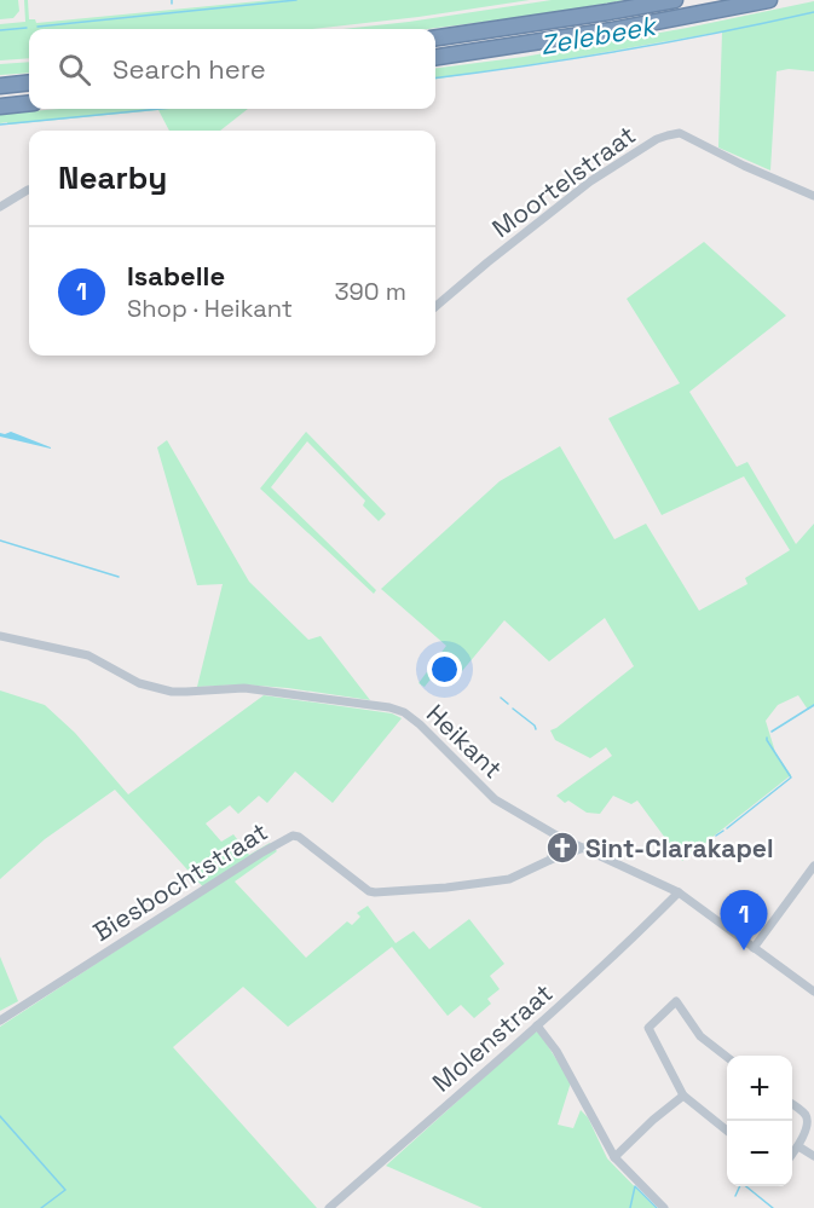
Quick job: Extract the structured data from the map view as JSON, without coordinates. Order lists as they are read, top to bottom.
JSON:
{
  "streets": {
    "street": [
      "Moortelstraat",
      "Heikant",
      "Biesbochtstraat",
      "Molenstraat"
    ]
  },
  "crossings": [
    ["Heikant", "Biesbochtstraat"],
    ["Heikant", "Molenstraat"]
  ],
  "water": ["Zelebeek"],
  "places": {
    "church": ["Sint-Clarakapel"]
  },
  "page": {
    "search": "Search here",
    "heading": "Nearby",
    "list": [
      {
        "mark": "1",
        "name": "Isabelle",
        "note": "Shop · Heikant",
        "value": "390 m"
      }
    ],
    "pins": "1",
    "map_buttons": ["+", "−"]
  }
}
